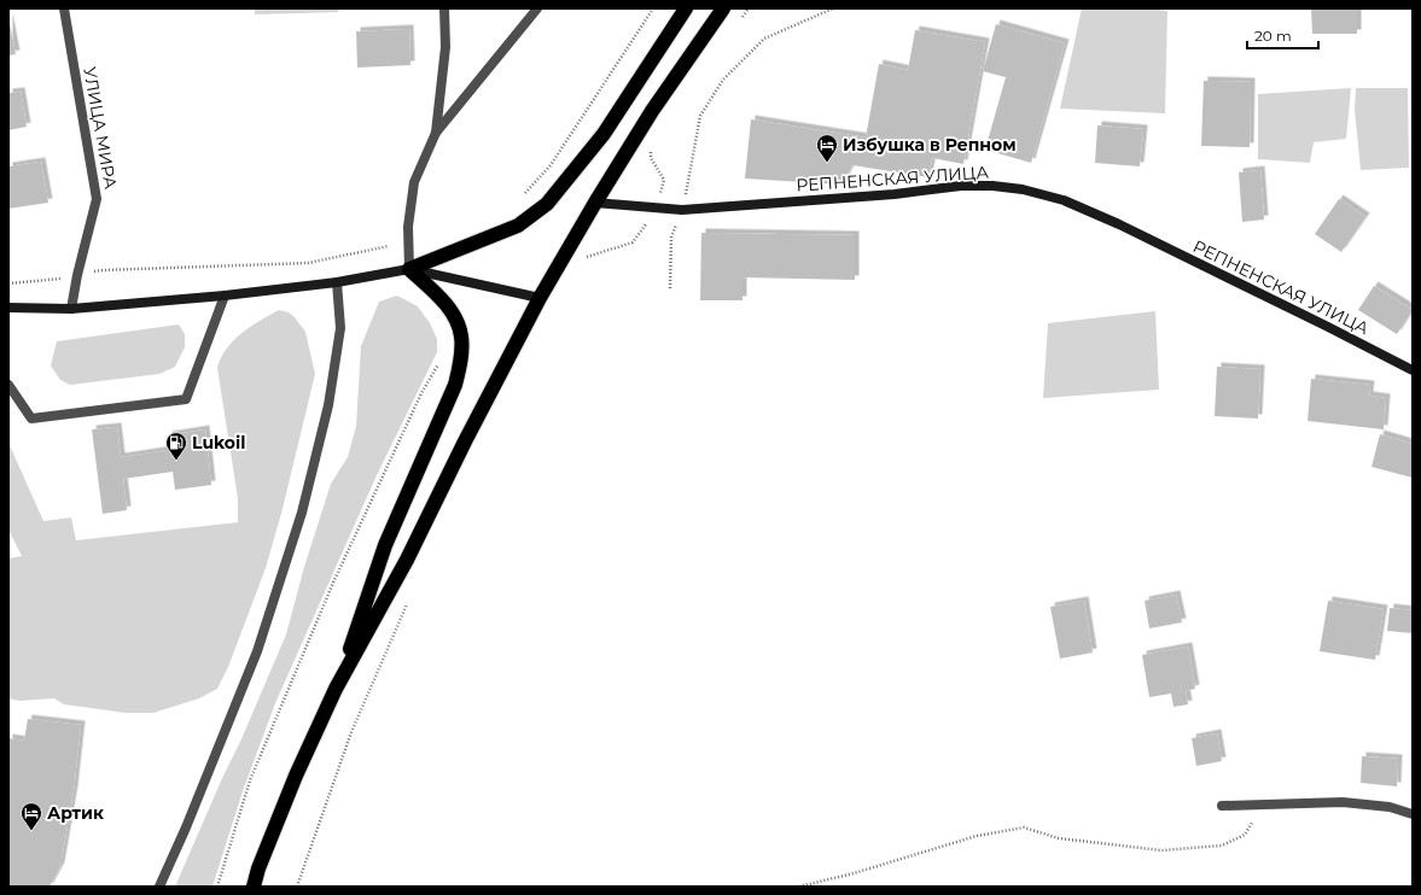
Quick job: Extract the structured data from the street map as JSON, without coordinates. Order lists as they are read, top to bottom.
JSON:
{
  "streets": {
    "street": ["УЛИЦА МИРА", "РЕПНЕНСКАЯ УЛИЦА"]
  },
  "places": {
    "hotel": ["Избушка в Репном", "Артик"],
    "fuel station": ["Lukoil"]
  },
  "scale_bar": "20 m"
}
